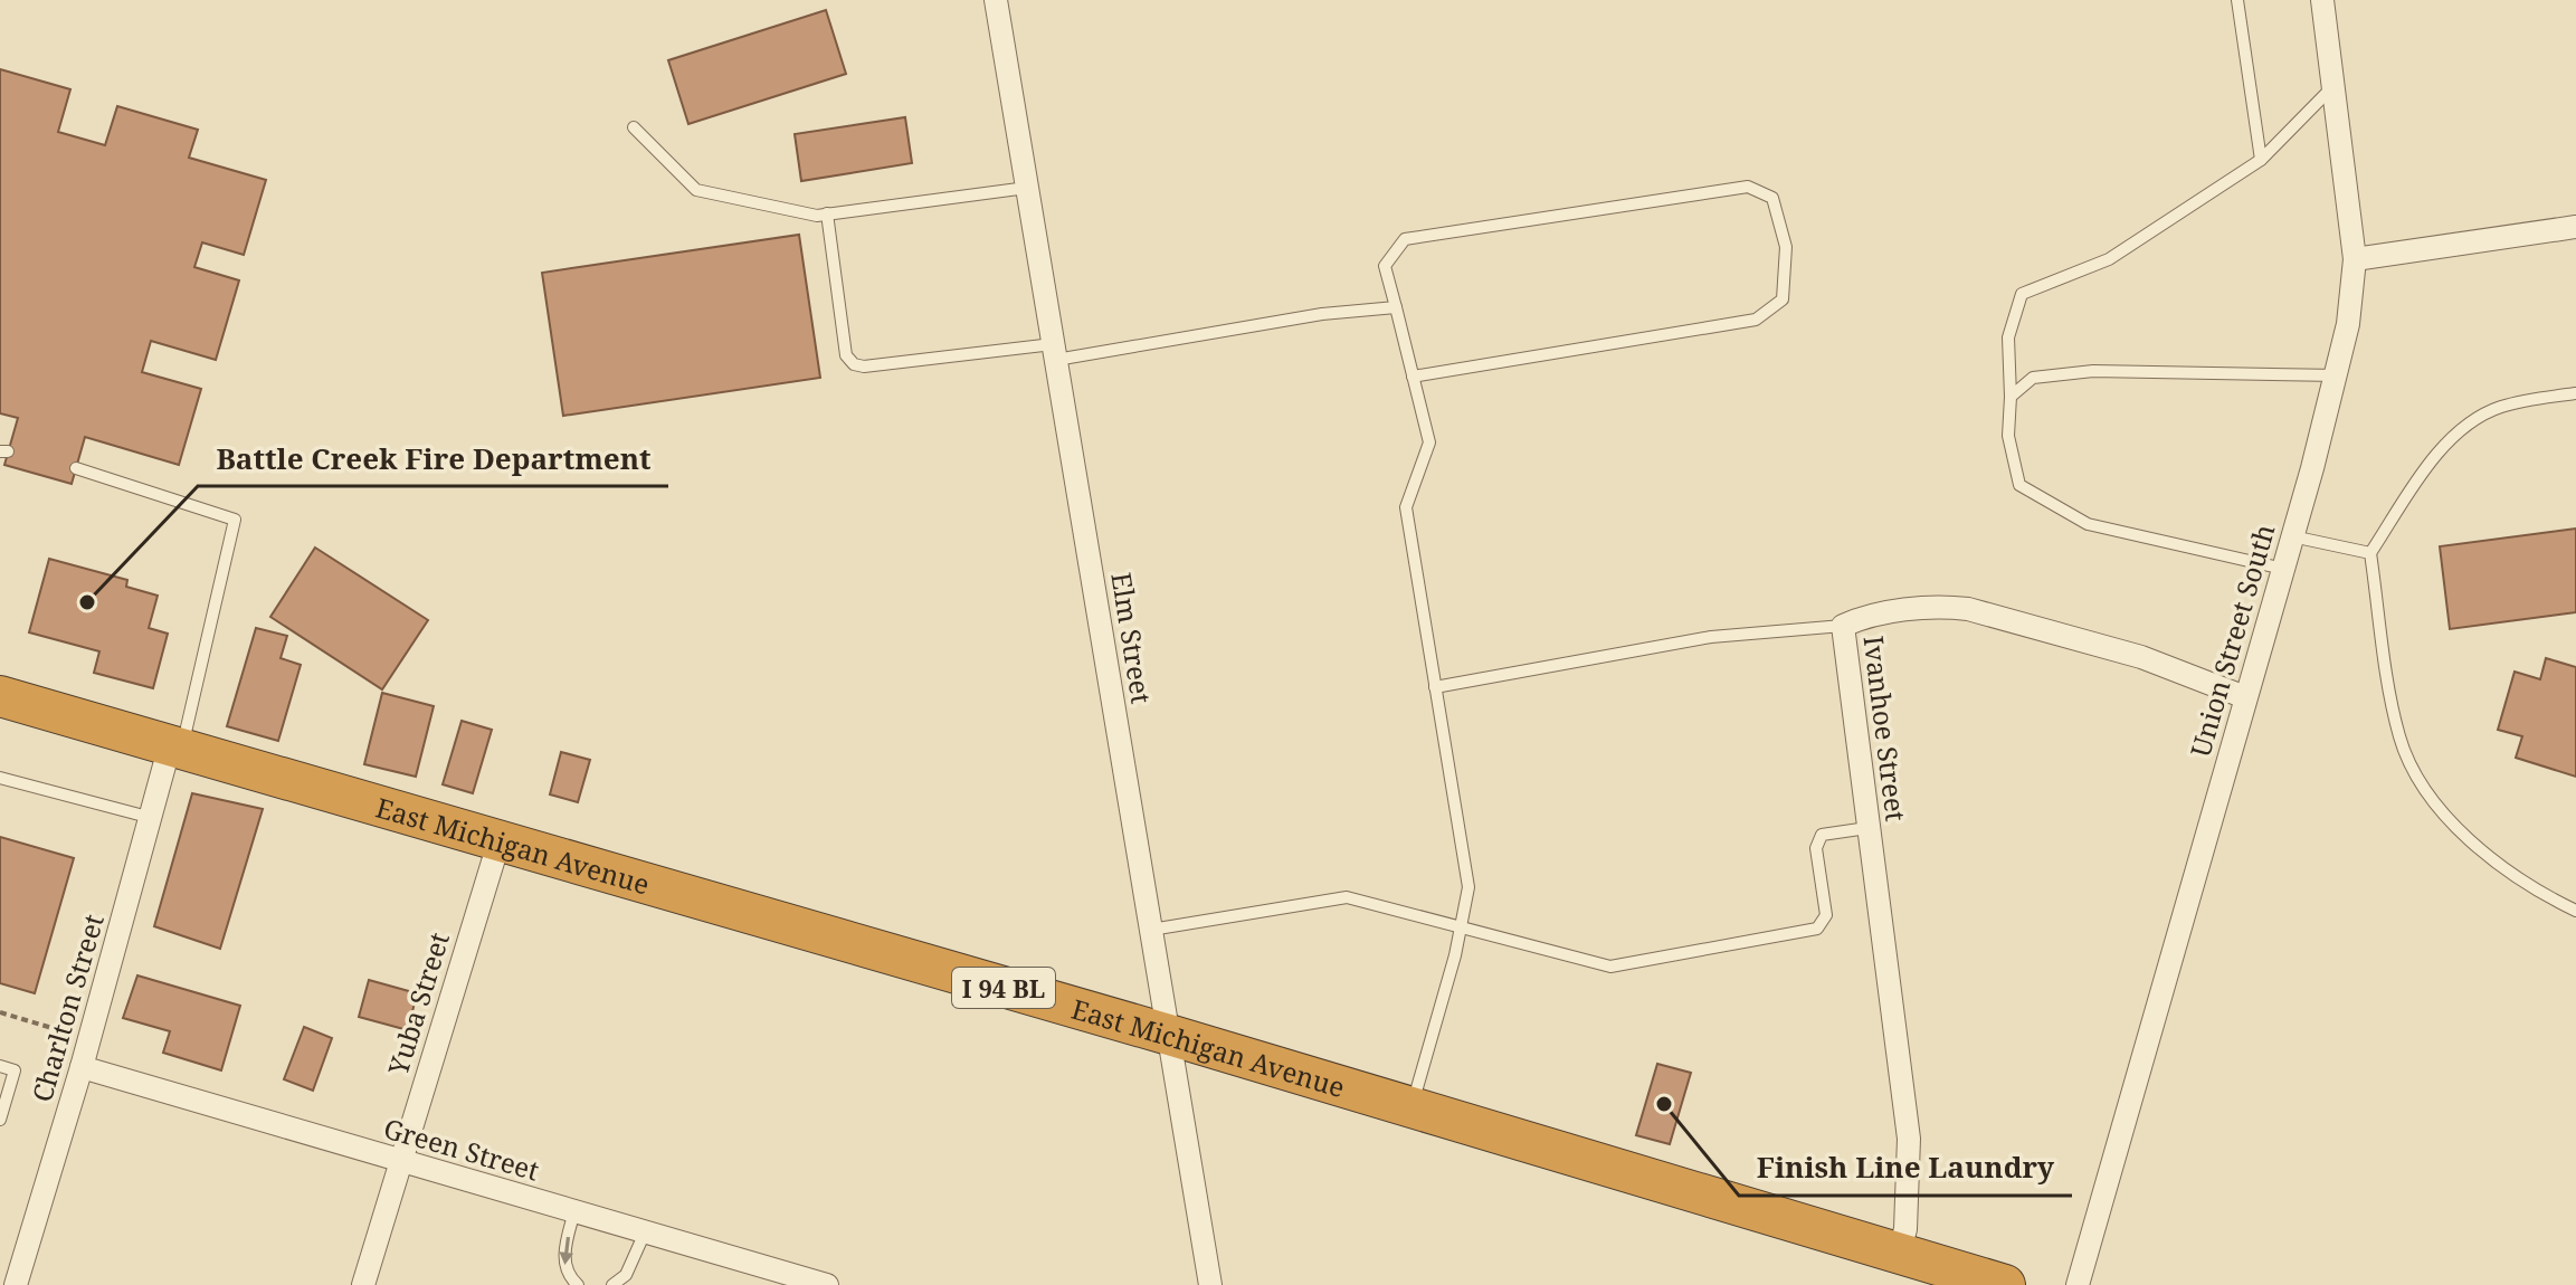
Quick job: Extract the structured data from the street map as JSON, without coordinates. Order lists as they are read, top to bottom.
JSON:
{
  "streets": {
    "highway": ["East Michigan Avenue", "I 94 BL"],
    "street": [
      "Elm Street",
      "Union Street South",
      "Ivanhoe Street",
      "Yuba Street",
      "Charlton Street",
      "Green Street"
    ]
  },
  "crossings": [
    ["Elm Street", "East Michigan Avenue"],
    ["Union Street South", "Ivanhoe Street"],
    ["Ivanhoe Street", "East Michigan Avenue"],
    ["East Michigan Avenue", "Yuba Street"],
    ["East Michigan Avenue", "Charlton Street"],
    ["Yuba Street", "Green Street"],
    ["Charlton Street", "Green Street"]
  ],
  "places": ["Battle Creek Fire Department", "Finish Line Laundry"]
}
